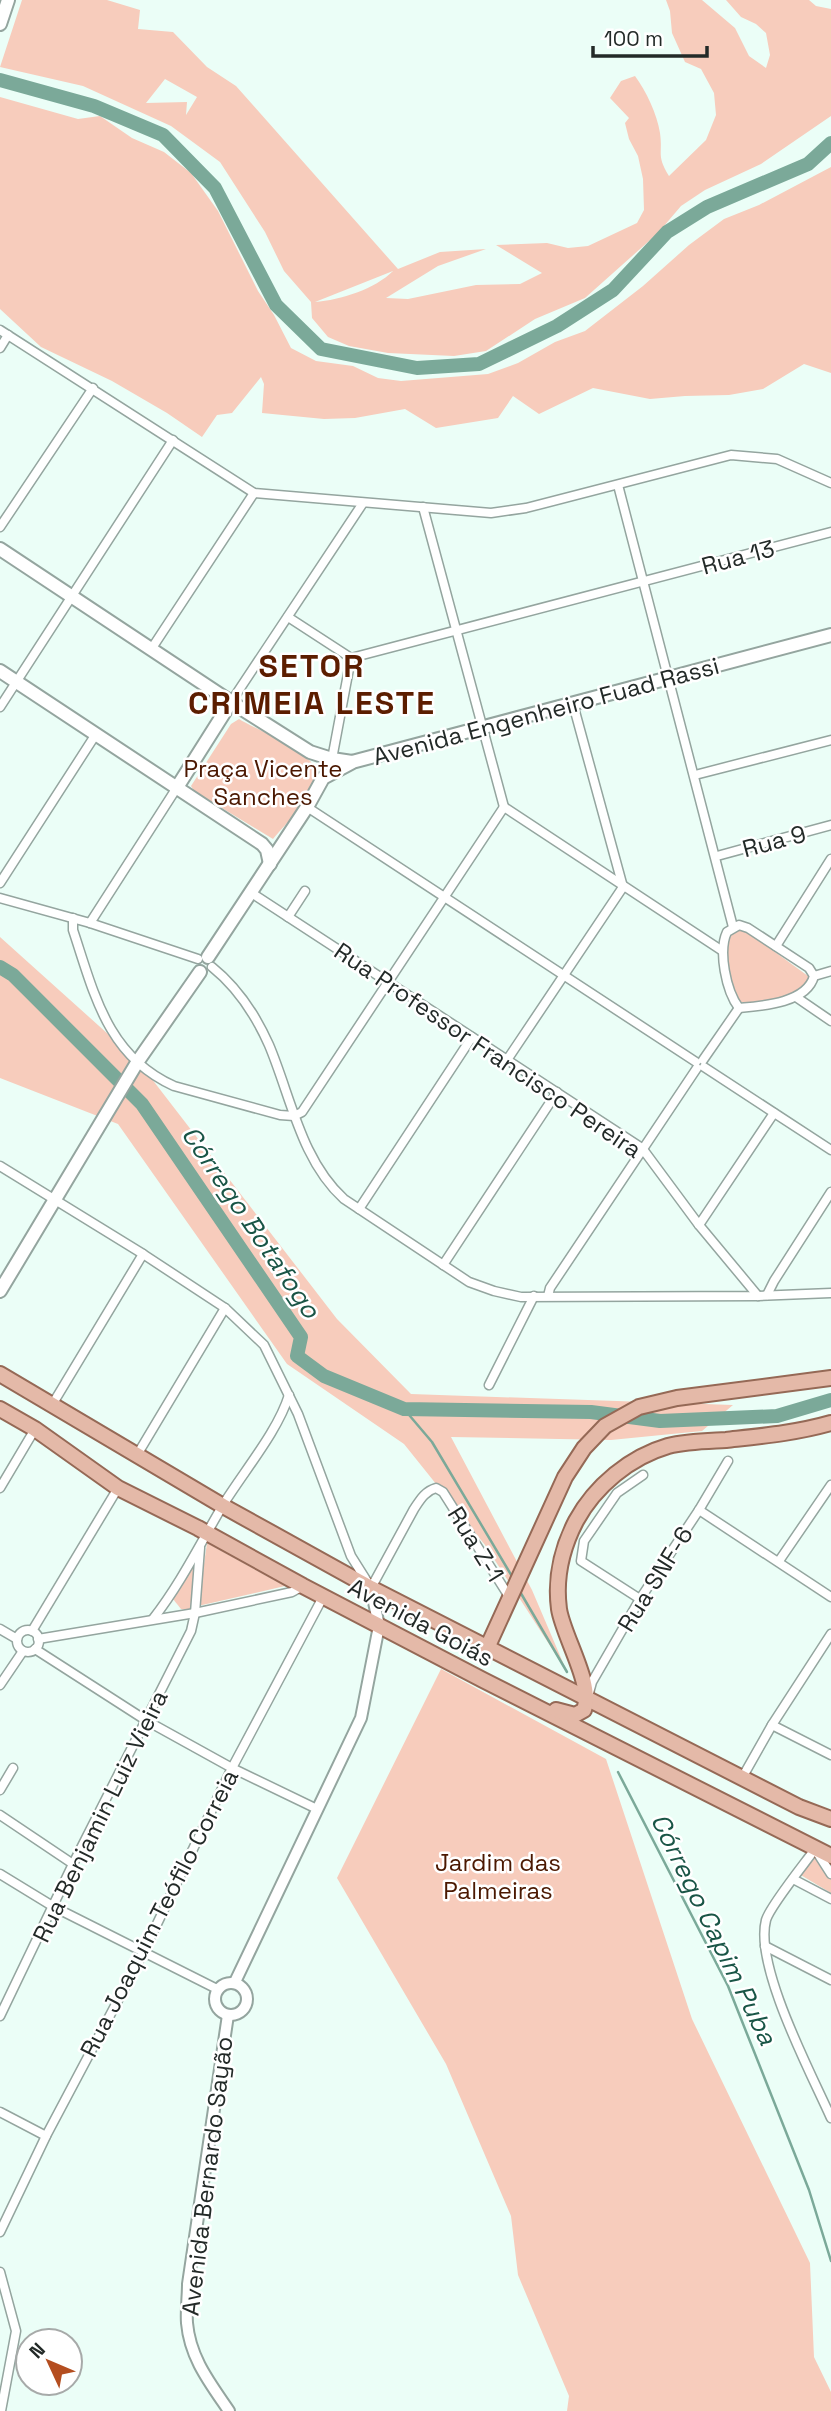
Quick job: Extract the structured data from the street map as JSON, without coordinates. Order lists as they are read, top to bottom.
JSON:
{
  "streets": {
    "main road": ["Avenida Engenheiro Fuad Rassi", "Avenida Goiás"],
    "street": [
      "Rua 13",
      "Rua 9",
      "Rua Professor Francisco Pereira",
      "Rua Z-1",
      "Rua SNF-6",
      "Rua Benjamin Luiz Vieira",
      "Rua Joaquim Teófilo Correia",
      "Avenida Bernardo Sayão"
    ]
  },
  "crossings": [
    ["Rua Z-1", "Avenida Goiás"],
    ["Rua SNF-6", "Avenida Goiás"],
    ["Avenida Goiás", "Rua Joaquim Teófilo Correia"]
  ],
  "districts": ["SETOR CRIMEIA LESTE"],
  "water": ["Córrego Botafogo", "Córrego Capim Puba"],
  "parks": ["Praça Vicente Sanches", "Jardim das Palmeiras"],
  "scale_bar": "100 m",
  "north": "top left"
}
